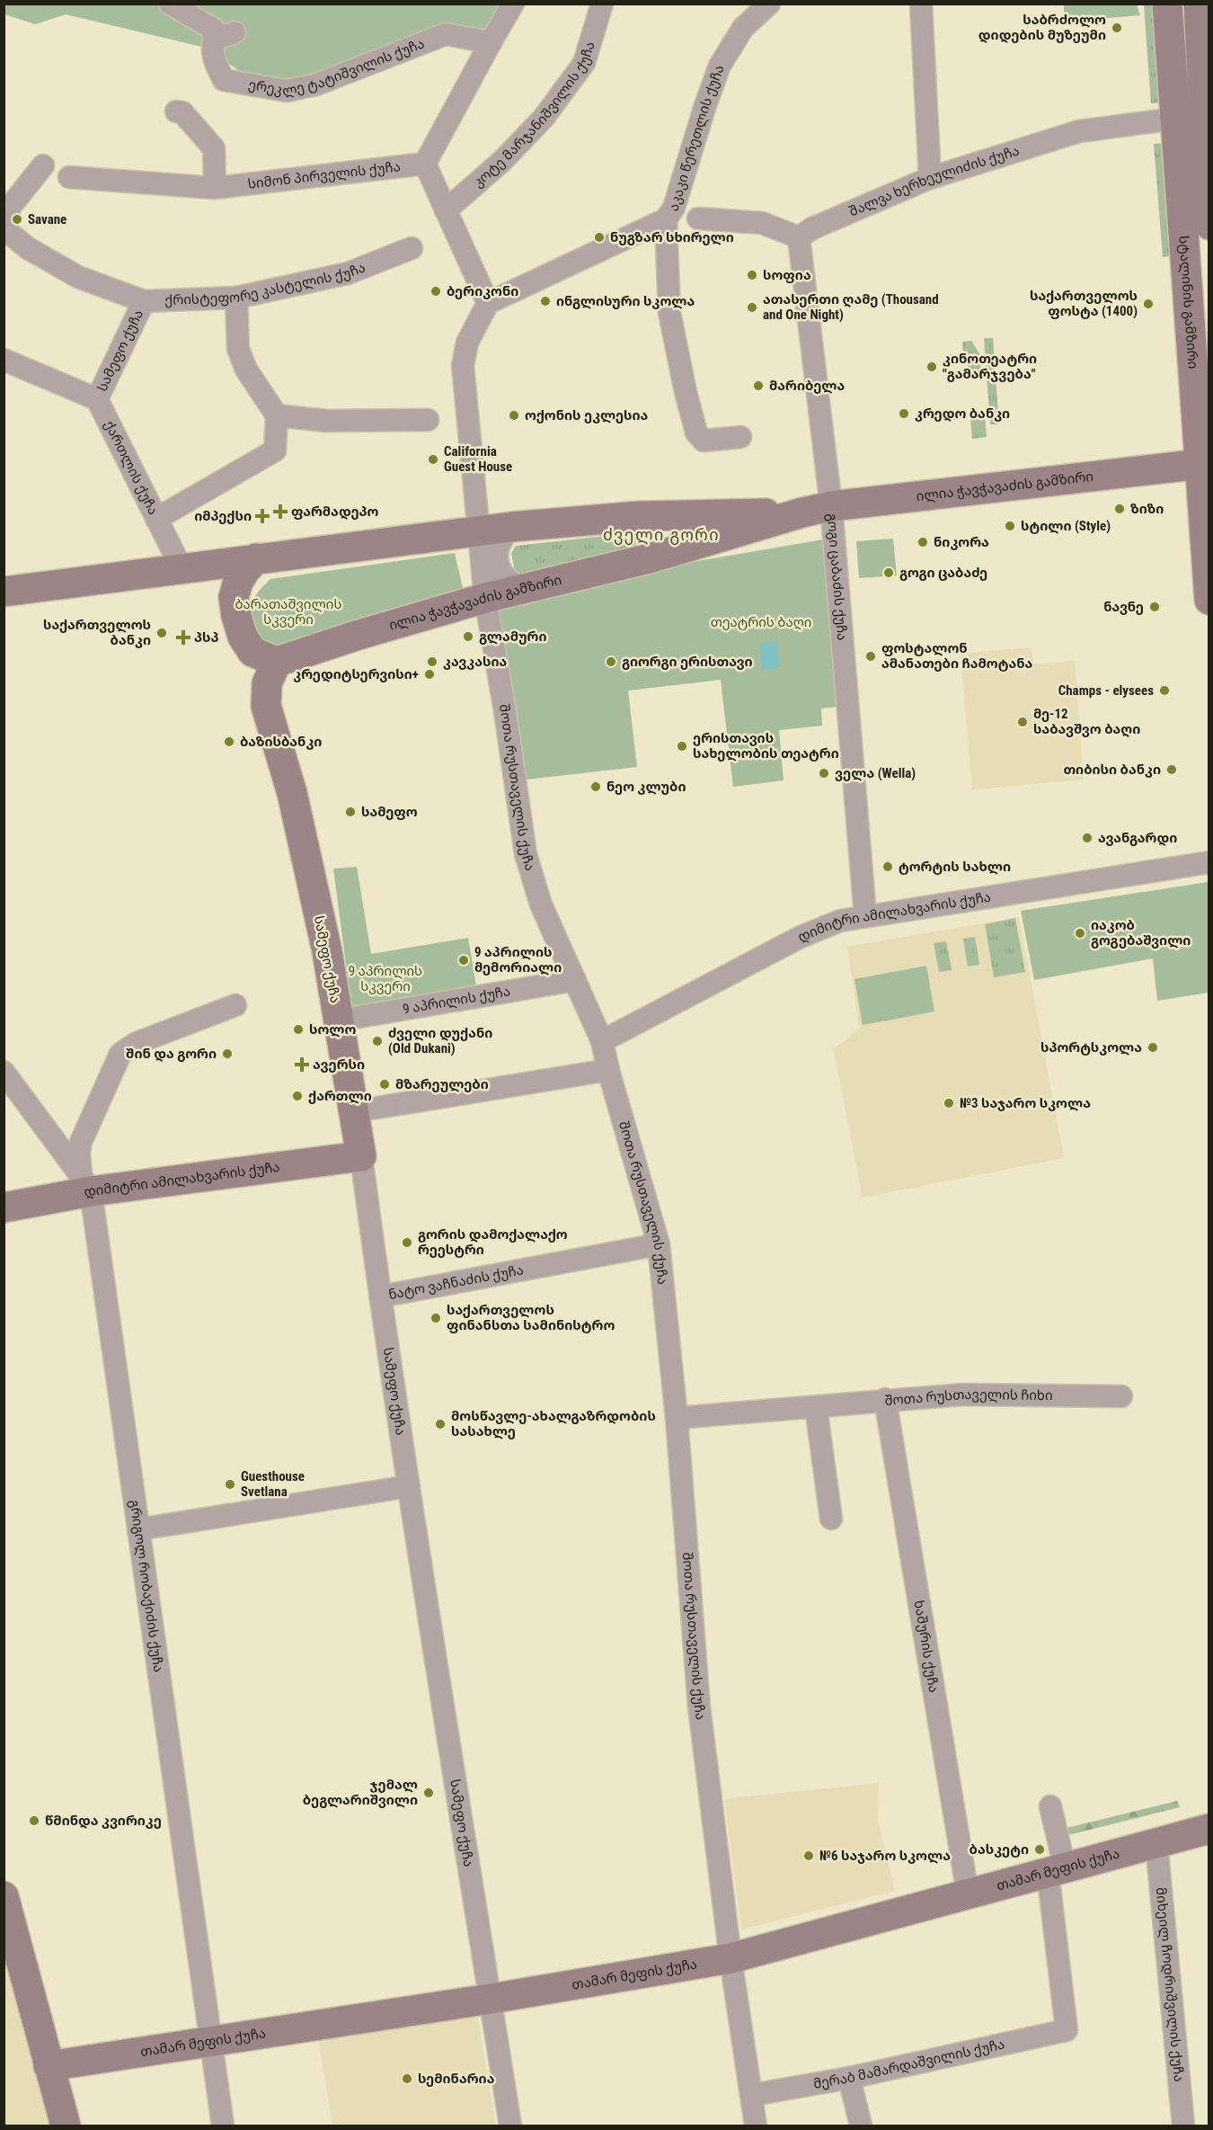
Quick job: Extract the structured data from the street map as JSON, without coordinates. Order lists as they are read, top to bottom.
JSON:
{
  "streets": {
    "main road": [
      "სტალინის გამზირი",
      "სამეფო ქუჩა",
      "ილია ჭავჭავაძის გამზირი",
      "დიმიტრი ამილახვარის ქუჩა",
      "თამარ მეფის ქუჩა"
    ],
    "street": [
      "ერეკლე ტატიშვილის ქუჩა",
      "კოტე მარჯანიშვილის ქუჩა",
      "აკაკი წერეთლის ქუჩა",
      "სიმონ პირველის ქუჩა",
      "შალვა ხერხეულიძის ქუჩა",
      "ქრისტეფორე კასტელის ქუჩა",
      "ქართლის ქუჩა",
      "გოგი ცაბაძის ქუჩა",
      "შოთა რუსთაველის ქუჩა",
      "9 აპრილის ქუჩა",
      "ნატო ვაჩნაძის ქუჩა",
      "შოთა რუსთაველის ჩიხი",
      "გრიგოლ რობაქიძის ქუჩა",
      "ხაშურის ქუჩა",
      "მიხეილ ჩოდრიშვილის ქუჩა",
      "მერაბ მამარდაშვილის ქუჩა"
    ]
  },
  "crossings": [
    ["აკაკი წერეთლის ქუჩა", "შოთა რუსთაველის ქუჩა"],
    ["შალვა ხერხეულიძის ქუჩა", "სტალინის გამზირი"],
    ["შალვა ხერხეულიძის ქუჩა", "გოგი ცაბაძის ქუჩა"],
    ["ქრისტეფორე კასტელის ქუჩა", "სამეფო ქუჩა"],
    ["სტალინის გამზირი", "ილია ჭავჭავაძის გამზირი"],
    ["სამეფო ქუჩა", "ქართლის ქუჩა"],
    ["სამეფო ქუჩა", "ილია ჭავჭავაძის გამზირი"],
    ["სამეფო ქუჩა", "დიმიტრი ამილახვარის ქუჩა"],
    ["სამეფო ქუჩა", "9 აპრილის ქუჩა"],
    ["სამეფო ქუჩა", "ნატო ვაჩნაძის ქუჩა"],
    ["სამეფო ქუჩა", "თამარ მეფის ქუჩა"],
    ["ქართლის ქუჩა", "ილია ჭავჭავაძის გამზირი"],
    ["ილია ჭავჭავაძის გამზირი", "გოგი ცაბაძის ქუჩა"],
    ["ილია ჭავჭავაძის გამზირი", "შოთა რუსთაველის ქუჩა"],
    ["გოგი ცაბაძის ქუჩა", "დიმიტრი ამილახვარის ქუჩა"],
    ["შოთა რუსთაველის ქუჩა", "დიმიტრი ამილახვარის ქუჩა"],
    ["შოთა რუსთაველის ქუჩა", "9 აპრილის ქუჩა"],
    ["შოთა რუსთაველის ქუჩა", "ნატო ვაჩნაძის ქუჩა"],
    ["შოთა რუსთაველის ქუჩა", "შოთა რუსთაველის ჩიხი"],
    ["შოთა რუსთაველის ქუჩა", "თამარ მეფის ქუჩა"],
    ["შოთა რუსთაველის ქუჩა", "მერაბ მამარდაშვილის ქუჩა"],
    ["დიმიტრი ამილახვარის ქუჩა", "გრიგოლ რობაქიძის ქუჩა"],
    ["შოთა რუსთაველის ჩიხი", "ხაშურის ქუჩა"],
    ["გრიგოლ რობაქიძის ქუჩა", "თამარ მეფის ქუჩა"],
    ["ხაშურის ქუჩა", "თამარ მეფის ქუჩა"],
    ["თამარ მეფის ქუჩა", "მიხეილ ჩოდრიშვილის ქუჩა"],
    ["თამარ მეფის ქუჩა", "მერაბ მამარდაშვილის ქუჩა"]
  ],
  "districts": ["ძველი გორი"],
  "parks": ["ბარათაშვილის სკვერი", "თეატრის ბაღი", "9 აპრილის სკვერი"],
  "places": {
    "other": [
      "საბრძოლო დიდების მუზეუმი",
      "Savane",
      "ნუგზარ სხირელი",
      "სოფია",
      "ბერიკონი",
      "ინგლისური სკოლა",
      "საქართველოს ფოსტა (1400)",
      "ათასერთი ღამე (Thousand and One Night)",
      "კინოთეატრი \"გამარჯვება\"",
      "მარიბელა",
      "კრედო ბანკი",
      "ოქონის ეკლესია",
      "California Guest House",
      "ზიზი",
      "სტილი (Style)",
      "ნიკორა",
      "გოგი ცაბაძე",
      "ნავნე",
      "საქართველოს ბანკი",
      "გლამური",
      "ფოსტალონ ამანათები ჩამოტანა",
      "კავკასია",
      "გიორგი ერისთავი",
      "კრედიტსერვისი+",
      "Champs - elysees",
      "მე-12 საბავშვო ბაღი",
      "ბაზისბანკი",
      "ერისთავის სახელობის თეატრი",
      "თიბისი ბანკი",
      "ველა (Wella)",
      "ნეო კლუბი",
      "სამეფო",
      "ავანგარდი",
      "ტორტის სახლი",
      "იაკობ გოგებაშვილი",
      "9 აპრილის მემორიალი",
      "სოლო",
      "ძველი დუქანი (Old Dukani)",
      "სპორტსკოლა",
      "შინ და გორი",
      "მზარეულები",
      "ქართლი",
      "№3 საჯარო სკოლა",
      "გორის დამოქალაქო რეესტრი",
      "საქართველოს ფინანსთა სამინისტრო",
      "მოსწავლე-ახალგაზრდობის სასახლე",
      "Guesthouse Svetlana",
      "ჯემალ ბეგლარიშვილი",
      "წმინდა კვირიკე",
      "ბასკეტი",
      "№6 საჯარო სკოლა",
      "სემინარია"
    ],
    "health": [
      "ფარმადეპო",
      "იმპექსი",
      "პსპ",
      "ავერსი"
    ]
  }
}
